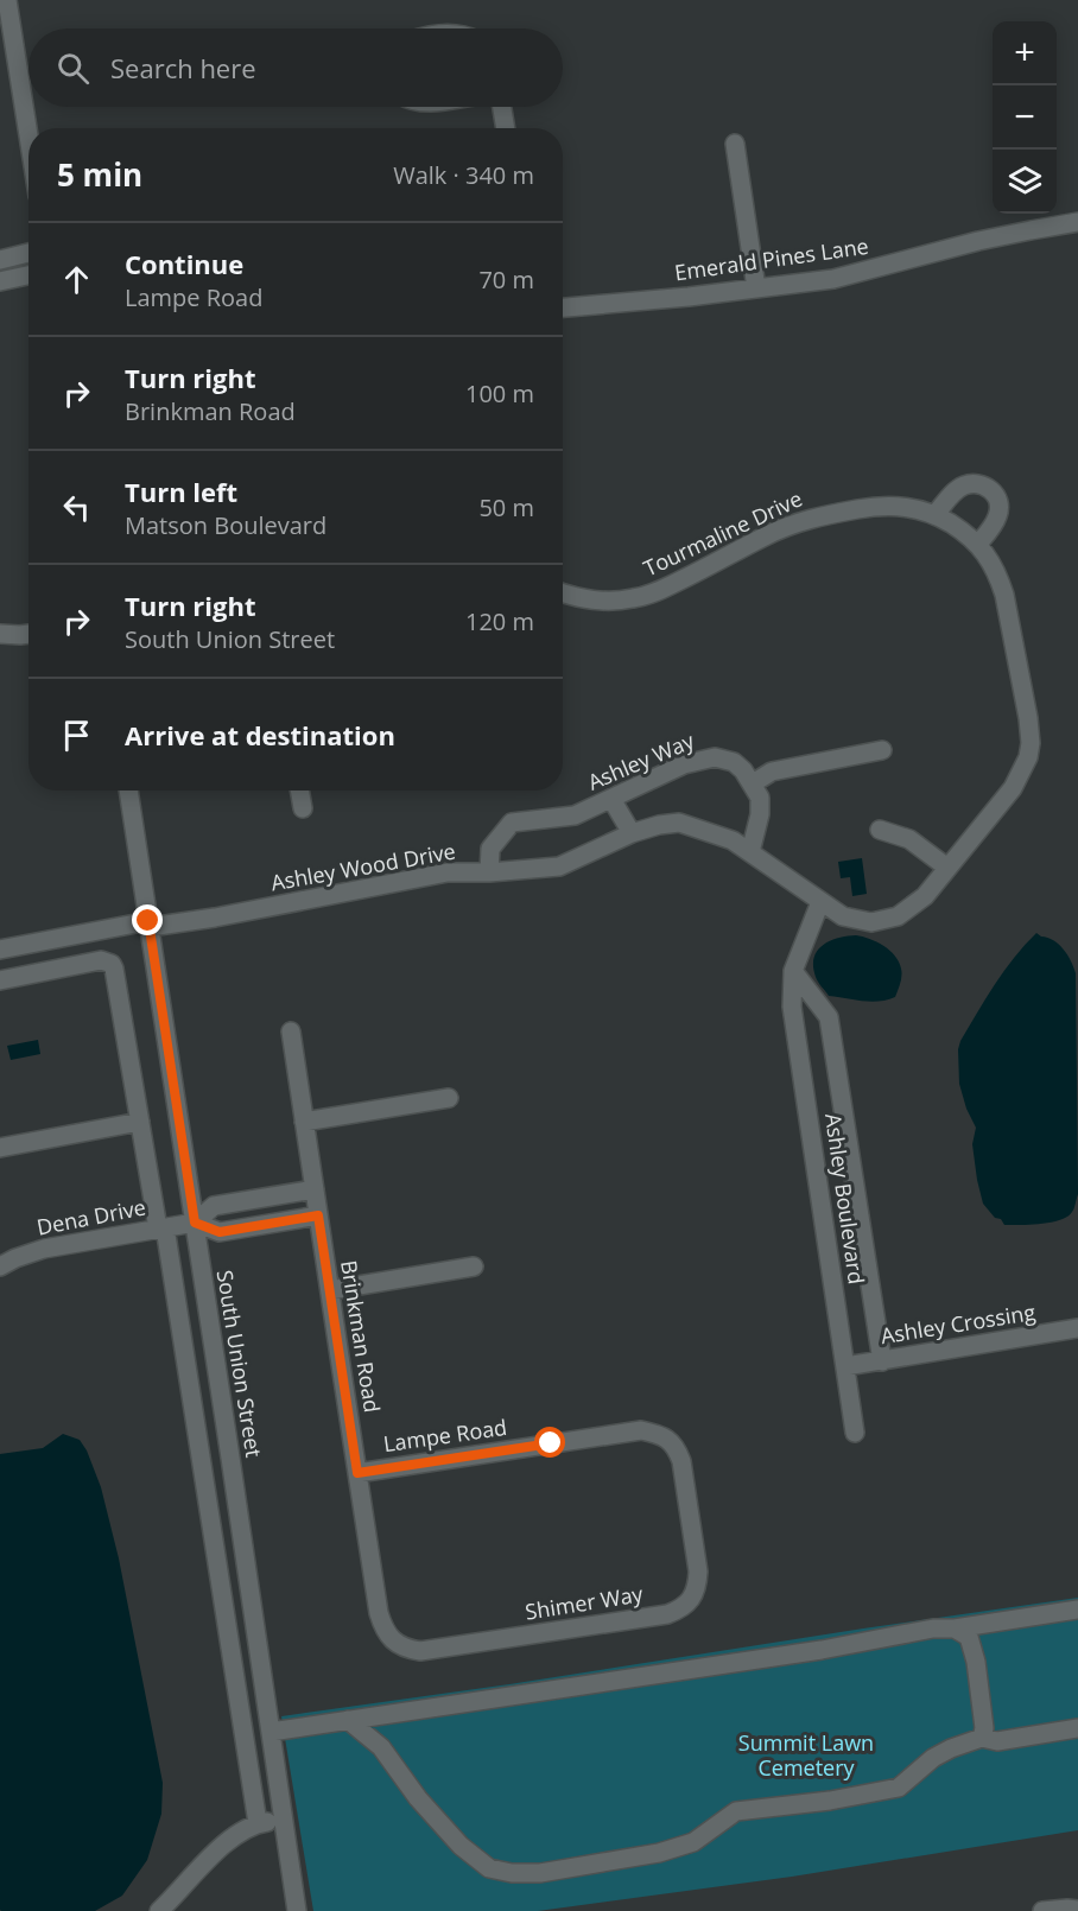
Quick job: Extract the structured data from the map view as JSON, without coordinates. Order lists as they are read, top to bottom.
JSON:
{
  "streets": {
    "street": [
      "Emerald Pines Lane",
      "Tourmaline Drive",
      "Ashley Way",
      "Ashley Wood Drive",
      "Ashley Boulevard",
      "Dena Drive",
      "Ashley Crossing",
      "Brinkman Road",
      "South Union Street",
      "Lampe Road",
      "Shimer Way"
    ]
  },
  "crossings": [
    ["Tourmaline Drive", "Ashley Wood Drive"],
    ["Ashley Way", "Ashley Wood Drive"],
    ["Ashley Wood Drive", "Ashley Boulevard"],
    ["Ashley Wood Drive", "South Union Street"],
    ["Ashley Boulevard", "Ashley Crossing"],
    ["Dena Drive", "South Union Street"],
    ["Brinkman Road", "Lampe Road"],
    ["Brinkman Road", "Shimer Way"],
    ["Lampe Road", "Shimer Way"]
  ],
  "parks": ["Summit Lawn Cemetery"],
  "page": {
    "map_buttons": ["+", "−"],
    "search": "Search here",
    "heading": ["5 min", "Walk · 340 m"],
    "list": [
      ["Continue", "Lampe Road", "70 m"],
      ["Turn right", "Brinkman Road", "100 m"],
      ["Turn left", "Matson Boulevard", "50 m"],
      ["Turn right", "South Union Street", "120 m"],
      "Arrive at destination"
    ]
  }
}
